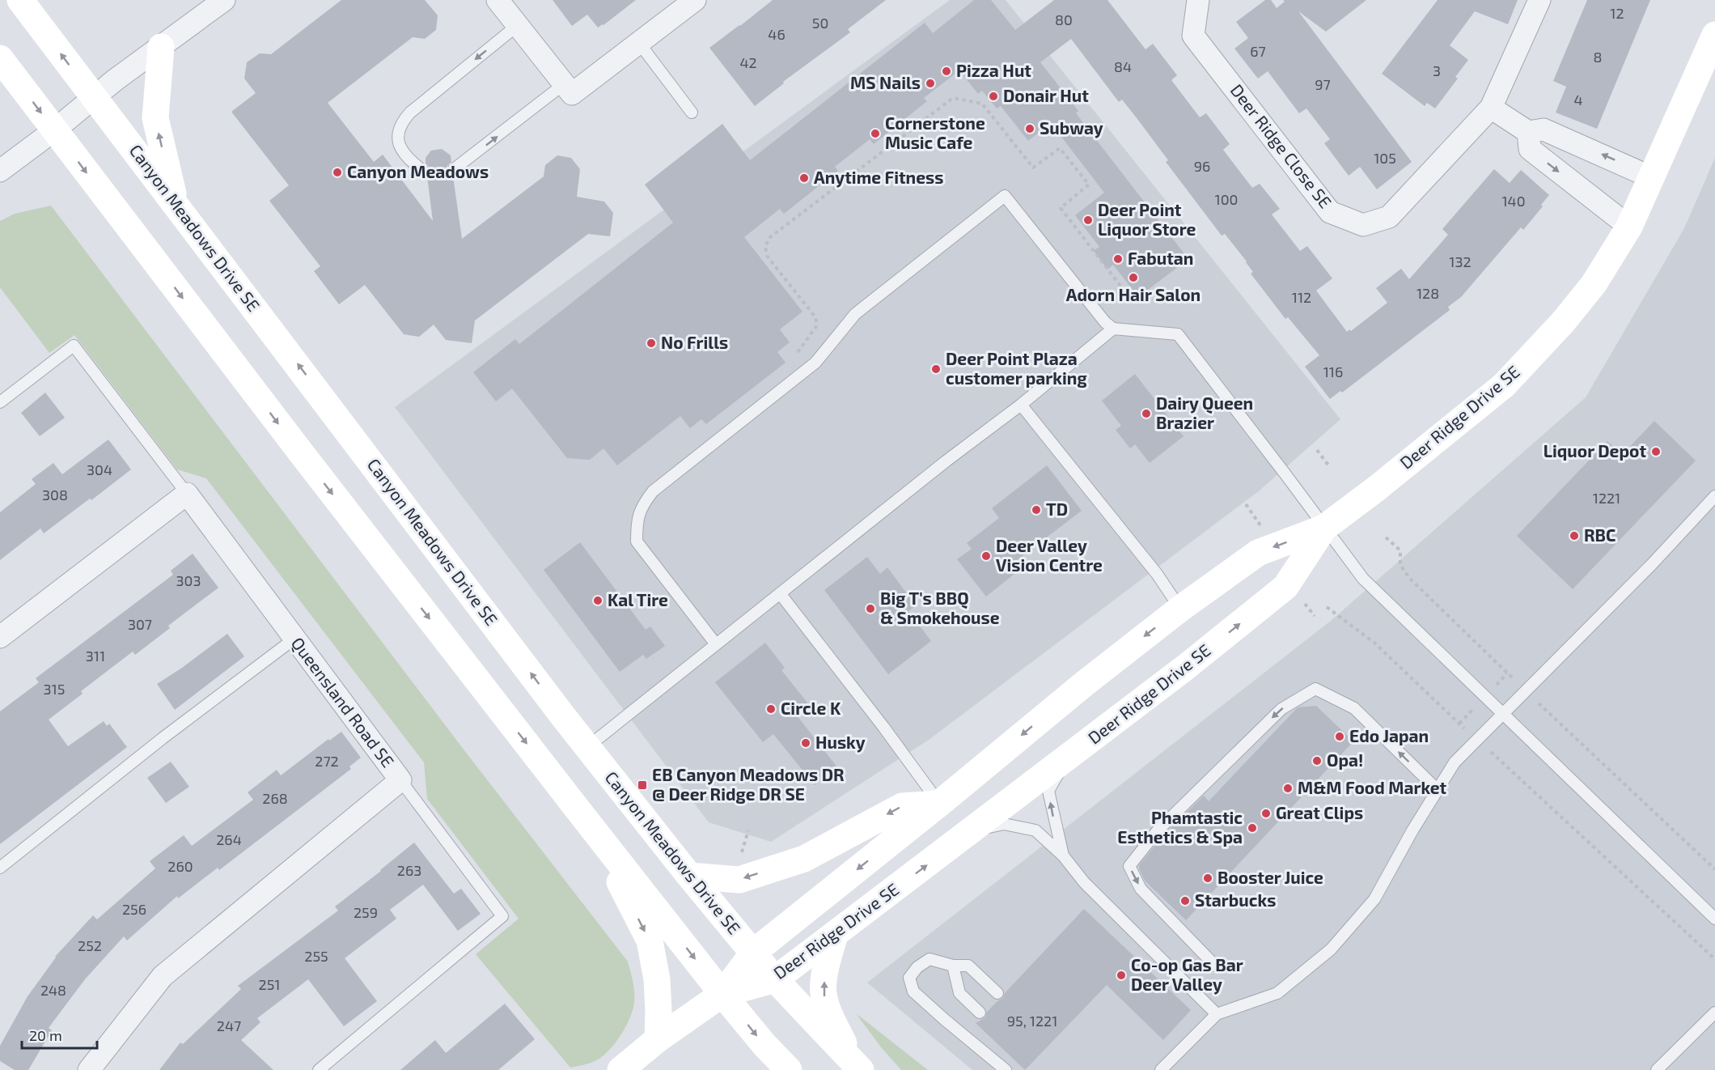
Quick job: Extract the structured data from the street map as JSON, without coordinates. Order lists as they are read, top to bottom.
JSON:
{
  "streets": {
    "street": [
      "Deer Ridge Close SE",
      "Canyon Meadows Drive SE",
      "Deer Ridge Drive SE",
      "Queensland Road SE"
    ]
  },
  "crossings": [
    ["Canyon Meadows Drive SE", "Deer Ridge Drive SE"]
  ],
  "places": {
    "other": [
      "Pizza Hut",
      "MS Nails",
      "Donair Hut",
      "Subway",
      "Cornerstone Music Cafe",
      "Canyon Meadows",
      "Anytime Fitness",
      "Deer Point Liquor Store",
      "Fabutan",
      "Adorn Hair Salon",
      "No Frills",
      "Deer Point Plaza customer parking",
      "Dairy Queen Brazier",
      "Liquor Depot",
      "TD",
      "RBC",
      "Deer Valley Vision Centre",
      "Kal Tire",
      "Big T's BBQ & Smokehouse",
      "Circle K",
      "Edo Japan",
      "Husky",
      "Opa!",
      "M&M Food Market",
      "Great Clips",
      "Phamtastic Esthetics & Spa",
      "Booster Juice",
      "Starbucks",
      "Co-op Gas Bar Deer Valley"
    ],
    "transit": ["EB Canyon Meadows DR @ Deer Ridge DR SE"]
  },
  "house_numbers": [
    "12",
    "80",
    "50",
    "46",
    "67",
    "8",
    "42",
    "84",
    "3",
    "97",
    "4",
    "105",
    "96",
    "100",
    "140",
    "132",
    "128",
    "112",
    "116",
    "304",
    "308",
    "1221",
    "303",
    "307",
    "311",
    "315",
    "272",
    "268",
    "264",
    "260",
    "263",
    "256",
    "259",
    "252",
    "255",
    "251",
    "248",
    "95, 1221",
    "247"
  ],
  "scale_bar": "20 m"
}
